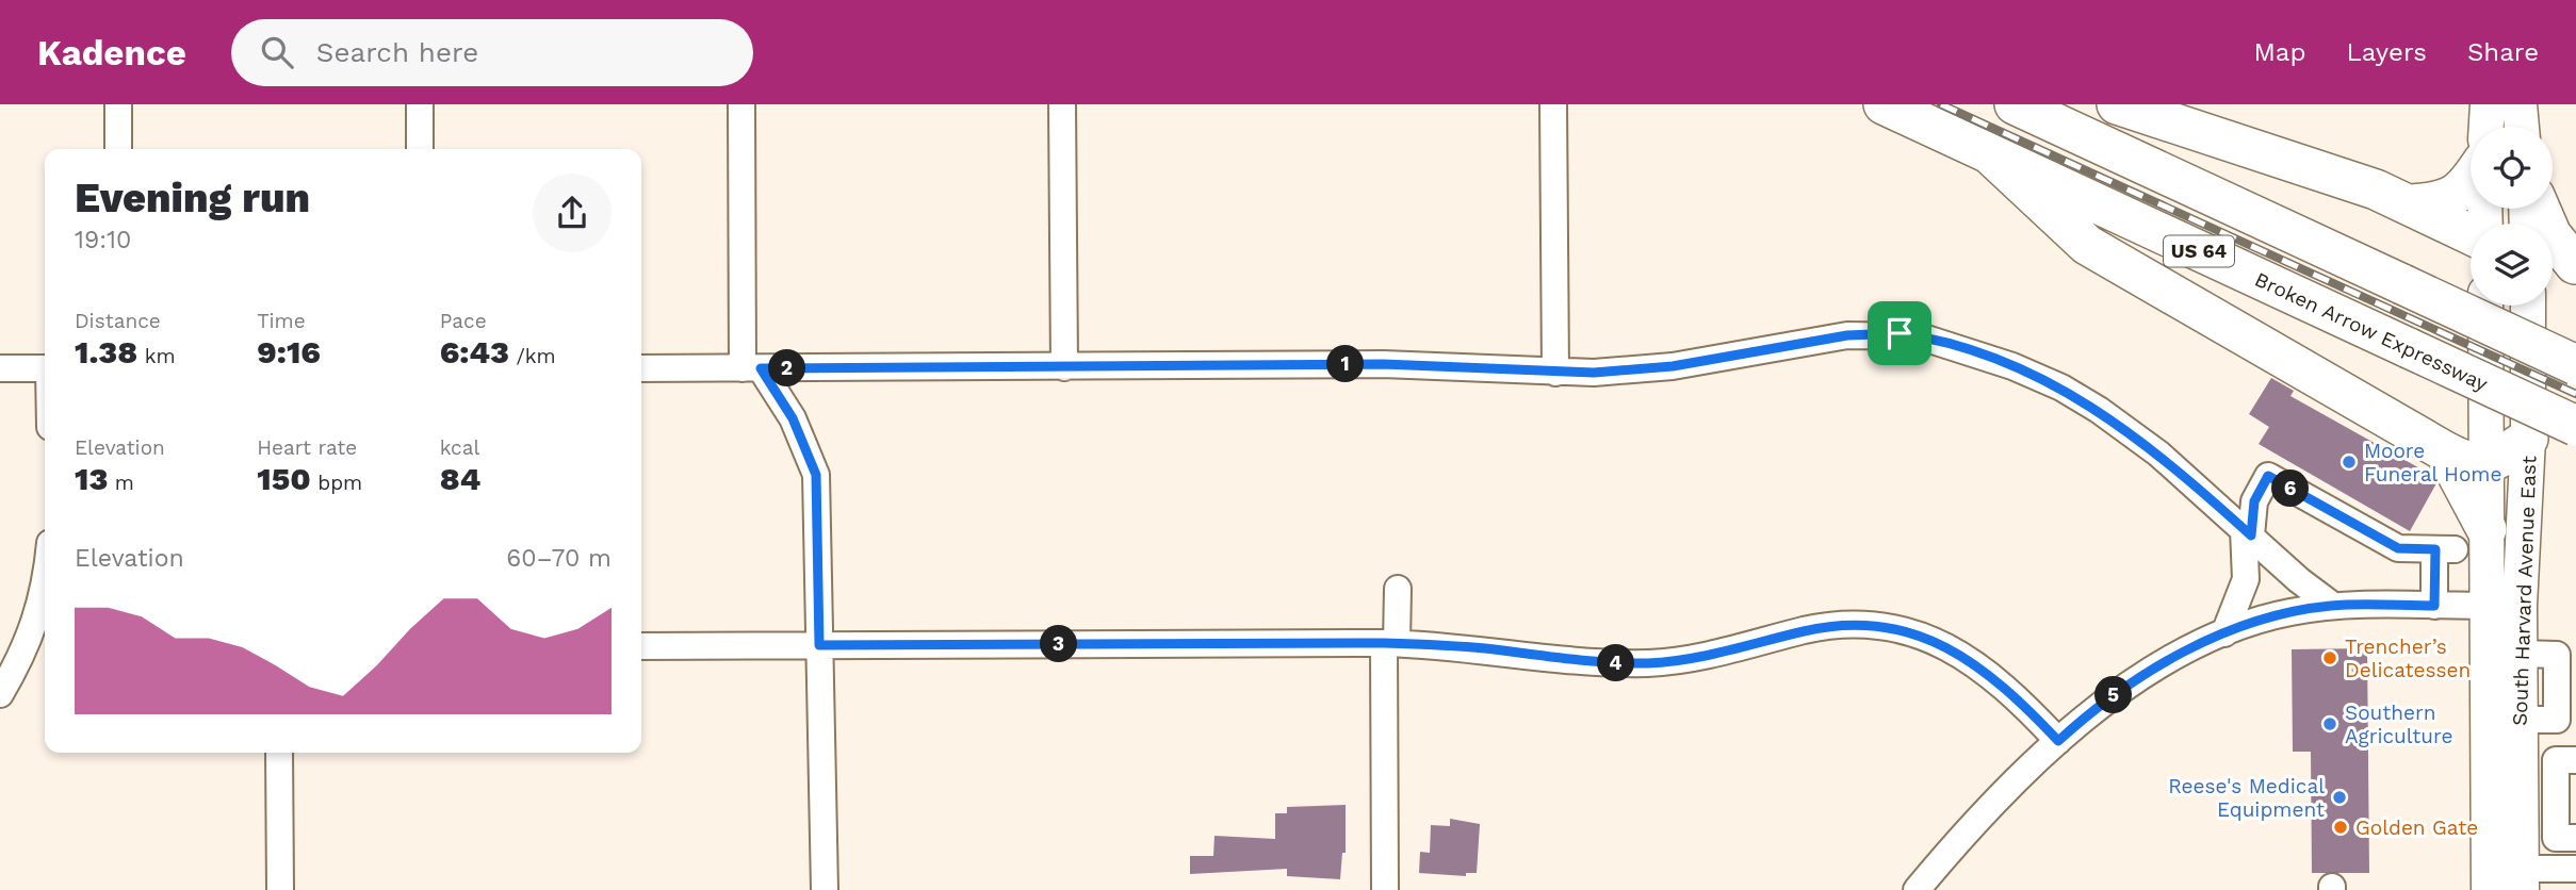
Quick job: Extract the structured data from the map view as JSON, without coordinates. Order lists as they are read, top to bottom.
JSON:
{
  "streets": {
    "highway": ["US 64", "Broken Arrow Expressway"],
    "main road": ["South Harvard Avenue East"]
  },
  "places": [
    "Moore Funeral Home",
    "Trencher’s Delicatessen",
    "Southern Agriculture",
    "Reese's Medical Equipment",
    "Golden Gate"
  ],
  "page": {
    "header": "Kadence",
    "search": "Search here",
    "nav": ["Map", "Layers", "Share"],
    "heading": ["Evening run", "19:10"],
    "stats": [
      ["Distance", "1.38 km"],
      ["Time", "9:16"],
      ["Pace", "6:43 /km"],
      ["Elevation", "13 m"],
      ["Heart rate", "150 bpm"],
      ["kcal", "84"]
    ],
    "pins": [
      "1",
      "2",
      "6",
      "3",
      "4",
      "5"
    ],
    "chart": ["Elevation", "60–70 m"]
  }
}
